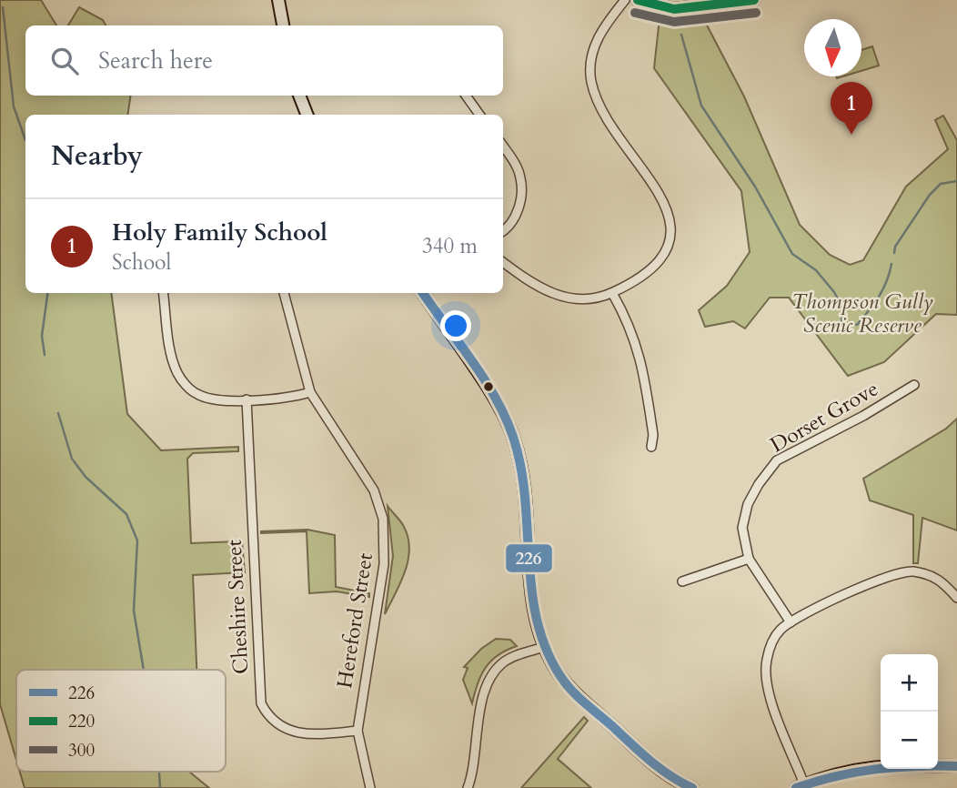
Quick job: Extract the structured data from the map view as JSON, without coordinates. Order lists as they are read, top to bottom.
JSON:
{
  "streets": {
    "street": ["Dorset Grove", "Cheshire Street", "Hereford Street"]
  },
  "crossings": [
    ["Cheshire Street", "Hereford Street"]
  ],
  "parks": ["Thompson Gully Scenic Reserve"],
  "lines": ["transit line 220", "transit line 300", "transit line 226"],
  "legend": ["226", "220", "300"],
  "north": "bottom",
  "page": {
    "search": "Search here",
    "pins": "1",
    "heading": "Nearby",
    "list": [
      {
        "mark": "1",
        "name": "Holy Family School",
        "note": "School",
        "value": "340 m"
      }
    ],
    "map_buttons": ["+", "−"]
  }
}
